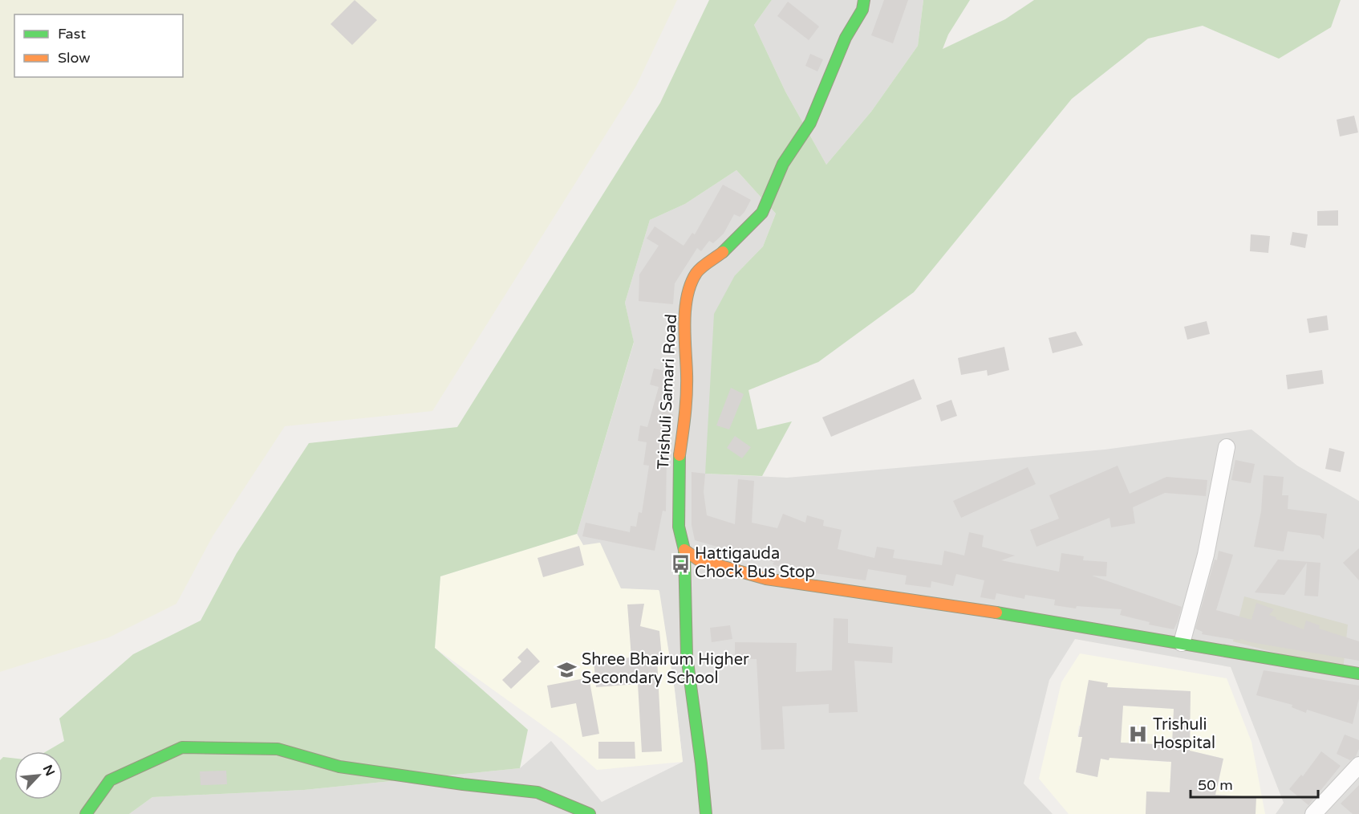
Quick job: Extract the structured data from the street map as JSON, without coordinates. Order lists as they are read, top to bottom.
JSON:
{
  "streets": {
    "street": ["Trishuli Samari Road"]
  },
  "places": {
    "bus stop": ["Hattigauda Chock Bus Stop"],
    "school or university": ["Shree Bhairum Higher Secondary School"],
    "hospital": ["Trishuli Hospital"]
  },
  "legend": ["Fast", "Slow"],
  "scale_bar": "50 m",
  "north": "top right"
}
